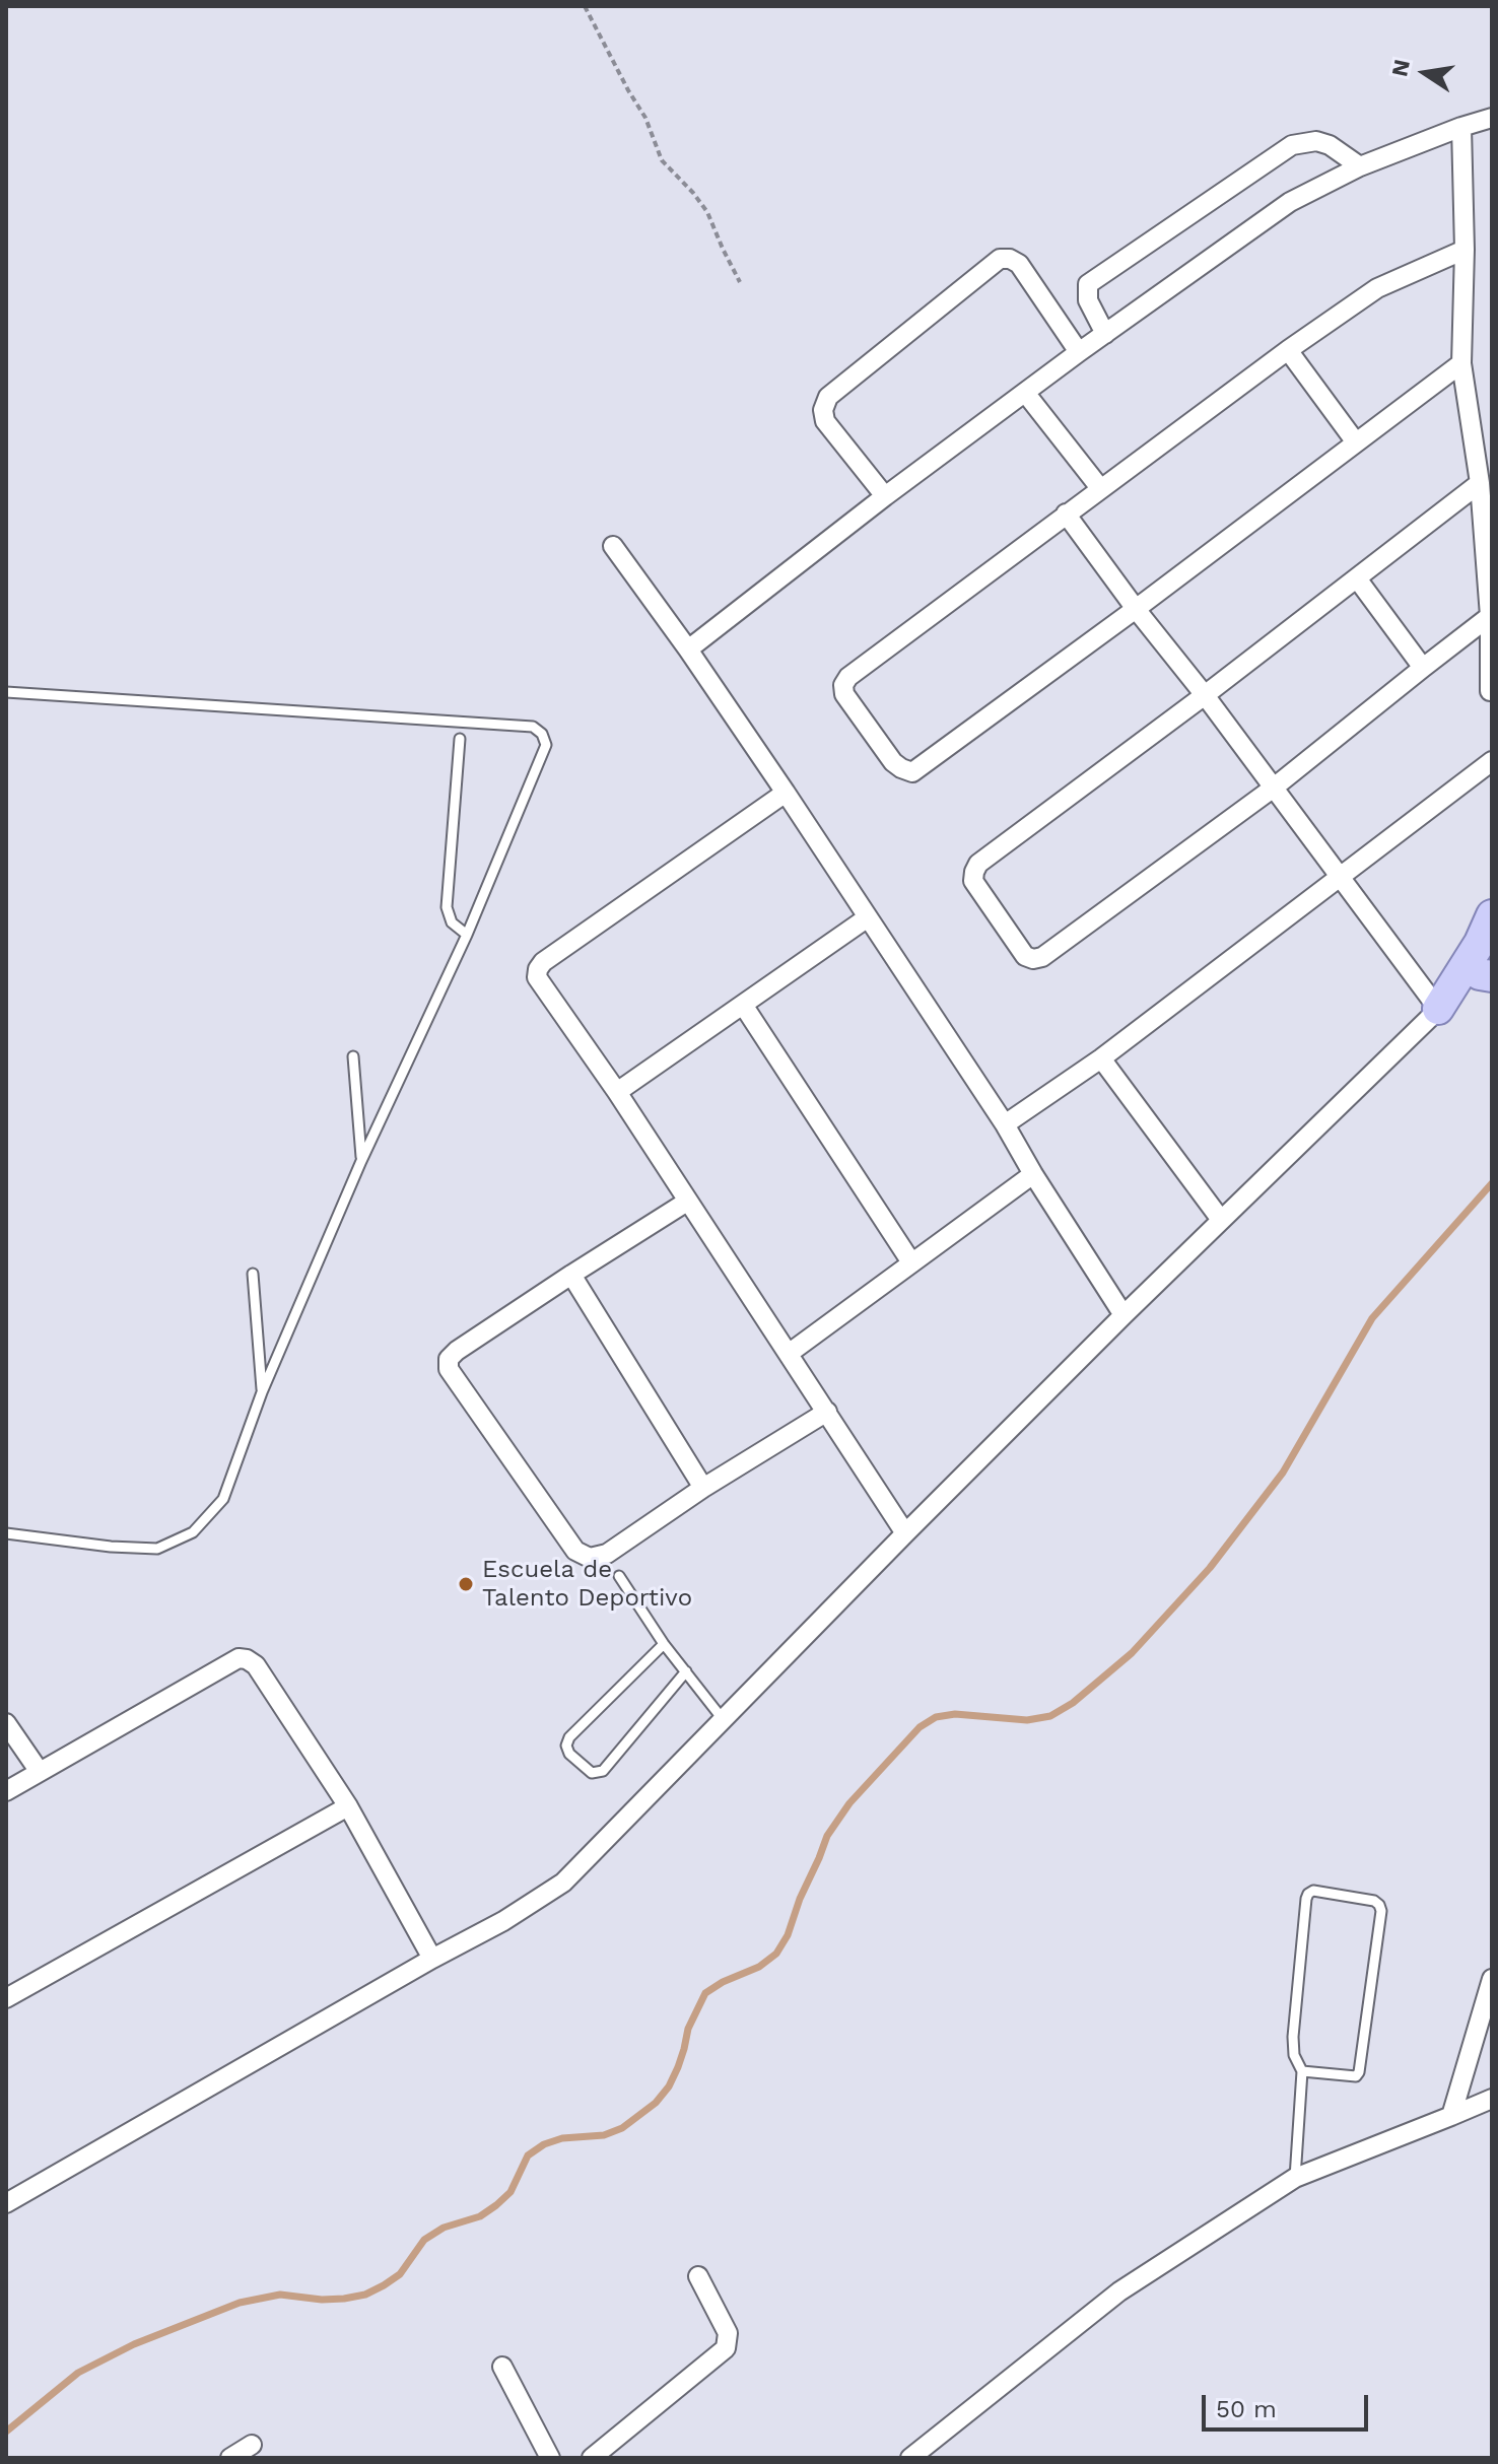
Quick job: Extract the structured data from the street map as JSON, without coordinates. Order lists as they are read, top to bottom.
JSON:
{
  "places": ["Escuela de Talento Deportivo"],
  "scale_bar": "50 m",
  "north": "left"
}
